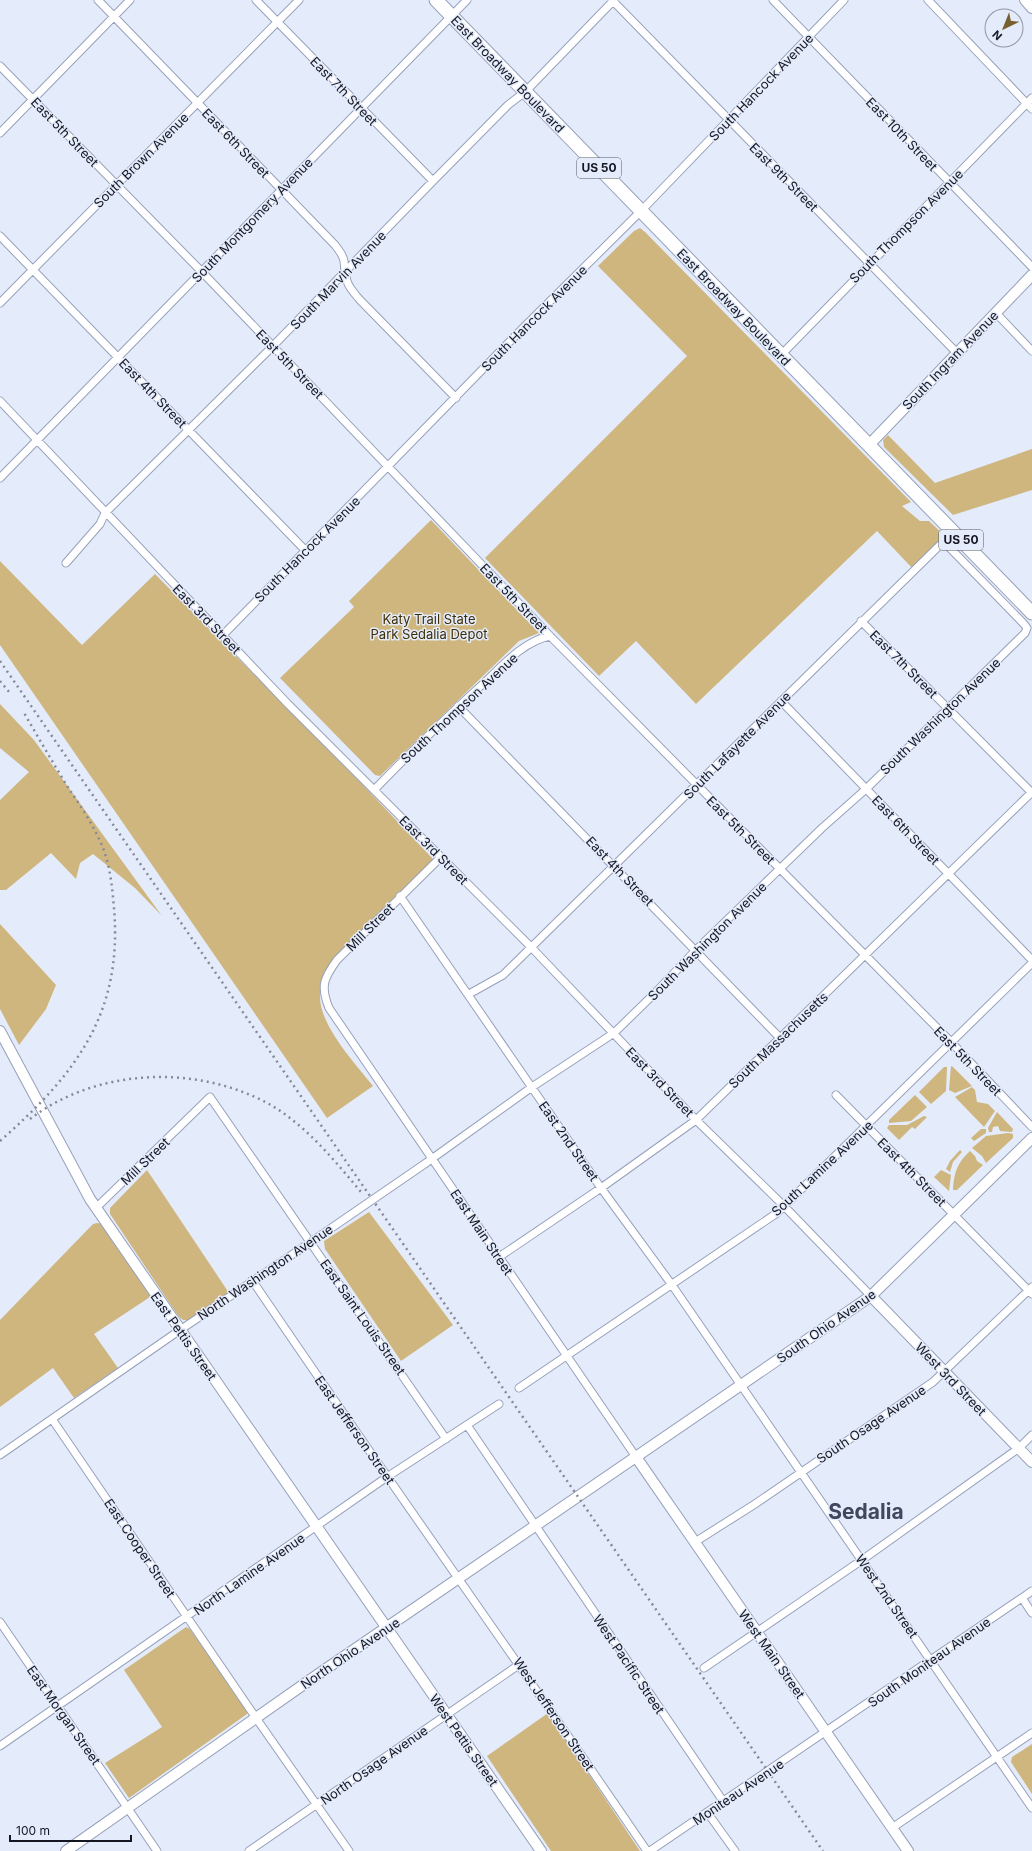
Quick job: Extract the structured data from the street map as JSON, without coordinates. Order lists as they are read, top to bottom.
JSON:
{
  "streets": {
    "highway": ["East Broadway Boulevard", "US 50"],
    "main road": [
      "South Ingram Avenue",
      "South Ohio Avenue",
      "East Pettis Street",
      "West 3rd Street",
      "North Ohio Avenue",
      "West Main Street",
      "West Pettis Street"
    ],
    "street": [
      "South Hancock Avenue",
      "East 7th Street",
      "East 5th Street",
      "East 10th Street",
      "East 6th Street",
      "South Brown Avenue",
      "East 9th Street",
      "South Montgomery Avenue",
      "South Thompson Avenue",
      "South Marvin Avenue",
      "East 4th Street",
      "East 3rd Street",
      "South Washington Avenue",
      "South Lafayette Avenue",
      "Mill Street",
      "South Massachusetts",
      "East 2nd Street",
      "South Lamine Avenue",
      "East Main Street",
      "North Washington Avenue",
      "East Saint Louis Street",
      "South Osage Avenue",
      "East Jefferson Street",
      "East Cooper Street",
      "North Lamine Avenue",
      "West 2nd Street",
      "South Moniteau Avenue",
      "West Pacific Street",
      "West Jefferson Street",
      "East Morgan Street",
      "North Osage Avenue",
      "Moniteau Avenue"
    ]
  },
  "crossings": [
    ["East Broadway Boulevard", "South Hancock Avenue"],
    ["East Broadway Boulevard", "South Montgomery Avenue"],
    ["East Broadway Boulevard", "South Thompson Avenue"],
    ["East Broadway Boulevard", "South Marvin Avenue"],
    ["East Broadway Boulevard", "South Ingram Avenue"],
    ["South Hancock Avenue", "East 5th Street"],
    ["South Hancock Avenue", "East 10th Street"],
    ["South Hancock Avenue", "East 6th Street"],
    ["South Hancock Avenue", "East 9th Street"],
    ["South Hancock Avenue", "East 4th Street"],
    ["South Hancock Avenue", "East 3rd Street"],
    ["East 7th Street", "South Brown Avenue"],
    ["East 7th Street", "South Montgomery Avenue"],
    ["East 7th Street", "South Marvin Avenue"],
    ["East 7th Street", "South Washington Avenue"],
    ["East 7th Street", "South Lafayette Avenue"],
    ["East 7th Street", "South Massachusetts"],
    ["East 5th Street", "South Brown Avenue"],
    ["East 5th Street", "South Montgomery Avenue"],
    ["East 5th Street", "South Thompson Avenue"],
    ["East 5th Street", "South Marvin Avenue"],
    ["East 5th Street", "South Washington Avenue"],
    ["East 5th Street", "South Lafayette Avenue"],
    ["East 5th Street", "South Massachusetts"],
    ["East 5th Street", "South Lamine Avenue"],
    ["East 10th Street", "South Thompson Avenue"],
    ["East 6th Street", "South Brown Avenue"],
    ["East 6th Street", "South Montgomery Avenue"],
    ["East 6th Street", "South Marvin Avenue"],
    ["East 6th Street", "South Washington Avenue"],
    ["East 6th Street", "South Lafayette Avenue"],
    ["East 6th Street", "South Massachusetts"],
    ["East 6th Street", "South Lamine Avenue"],
    ["South Brown Avenue", "East 4th Street"],
    ["East 9th Street", "South Thompson Avenue"],
    ["East 9th Street", "South Marvin Avenue"],
    ["East 9th Street", "South Ingram Avenue"],
    ["South Montgomery Avenue", "East 4th Street"],
    ["South Montgomery Avenue", "East 3rd Street"],
    ["South Thompson Avenue", "East 4th Street"],
    ["South Thompson Avenue", "East 3rd Street"],
    ["South Marvin Avenue", "East 4th Street"],
    ["South Marvin Avenue", "East 3rd Street"],
    ["East 4th Street", "South Washington Avenue"],
    ["East 4th Street", "South Lafayette Avenue"],
    ["East 4th Street", "South Massachusetts"],
    ["East 4th Street", "South Lamine Avenue"],
    ["East 4th Street", "South Ohio Avenue"],
    ["East 4th Street", "South Osage Avenue"],
    ["East 3rd Street", "South Washington Avenue"],
    ["East 3rd Street", "South Lafayette Avenue"],
    ["East 3rd Street", "Mill Street"],
    ["East 3rd Street", "South Massachusetts"],
    ["East 3rd Street", "South Lamine Avenue"],
    ["East 3rd Street", "South Ohio Avenue"],
    ["East 3rd Street", "West 3rd Street"],
    ["South Washington Avenue", "South Lafayette Avenue"],
    ["South Washington Avenue", "East 2nd Street"],
    ["South Washington Avenue", "East Main Street"],
    ["South Washington Avenue", "North Washington Avenue"],
    ["South Lafayette Avenue", "East 2nd Street"],
    ["Mill Street", "East 2nd Street"],
    ["Mill Street", "East Main Street"],
    ["Mill Street", "East Saint Louis Street"],
    ["Mill Street", "East Pettis Street"],
    ["South Massachusetts", "East 2nd Street"],
    ["South Massachusetts", "East Main Street"],
    ["East 2nd Street", "South Lamine Avenue"],
    ["East 2nd Street", "South Ohio Avenue"],
    ["East 2nd Street", "West 2nd Street"],
    ["South Lamine Avenue", "East Main Street"],
    ["East Main Street", "North Washington Avenue"],
    ["East Main Street", "South Ohio Avenue"],
    ["East Main Street", "North Ohio Avenue"],
    ["East Main Street", "West Main Street"],
    ["North Washington Avenue", "East Saint Louis Street"],
    ["North Washington Avenue", "East Pettis Street"],
    ["North Washington Avenue", "East Jefferson Street"],
    ["North Washington Avenue", "East Cooper Street"],
    ["East Saint Louis Street", "North Lamine Avenue"],
    ["South Ohio Avenue", "West 3rd Street"],
    ["South Ohio Avenue", "West 2nd Street"],
    ["South Ohio Avenue", "North Ohio Avenue"],
    ["South Ohio Avenue", "West Main Street"],
    ["East Pettis Street", "North Lamine Avenue"],
    ["East Pettis Street", "North Ohio Avenue"],
    ["East Pettis Street", "West Pettis Street"],
    ["West 3rd Street", "South Osage Avenue"],
    ["South Osage Avenue", "West 2nd Street"],
    ["South Osage Avenue", "West Main Street"],
    ["East Jefferson Street", "North Lamine Avenue"],
    ["East Jefferson Street", "North Ohio Avenue"],
    ["East Jefferson Street", "West Jefferson Street"],
    ["East Cooper Street", "North Lamine Avenue"],
    ["East Cooper Street", "North Ohio Avenue"],
    ["East Cooper Street", "North Osage Avenue"],
    ["North Lamine Avenue", "West Pacific Street"],
    ["North Lamine Avenue", "East Morgan Street"],
    ["West 2nd Street", "South Moniteau Avenue"],
    ["North Ohio Avenue", "West Main Street"],
    ["North Ohio Avenue", "West Pacific Street"],
    ["North Ohio Avenue", "West Jefferson Street"],
    ["North Ohio Avenue", "East Morgan Street"],
    ["North Ohio Avenue", "West Pettis Street"],
    ["West Main Street", "South Moniteau Avenue"],
    ["West Main Street", "Moniteau Avenue"],
    ["South Moniteau Avenue", "Moniteau Avenue"],
    ["West Pacific Street", "Moniteau Avenue"],
    ["West Jefferson Street", "North Osage Avenue"],
    ["West Jefferson Street", "Moniteau Avenue"],
    ["West Pettis Street", "North Osage Avenue"]
  ],
  "districts": ["Sedalia"],
  "parks": ["Katy Trail State Park Sedalia Depot"],
  "scale_bar": "100 m",
  "north": "bottom left"
}
